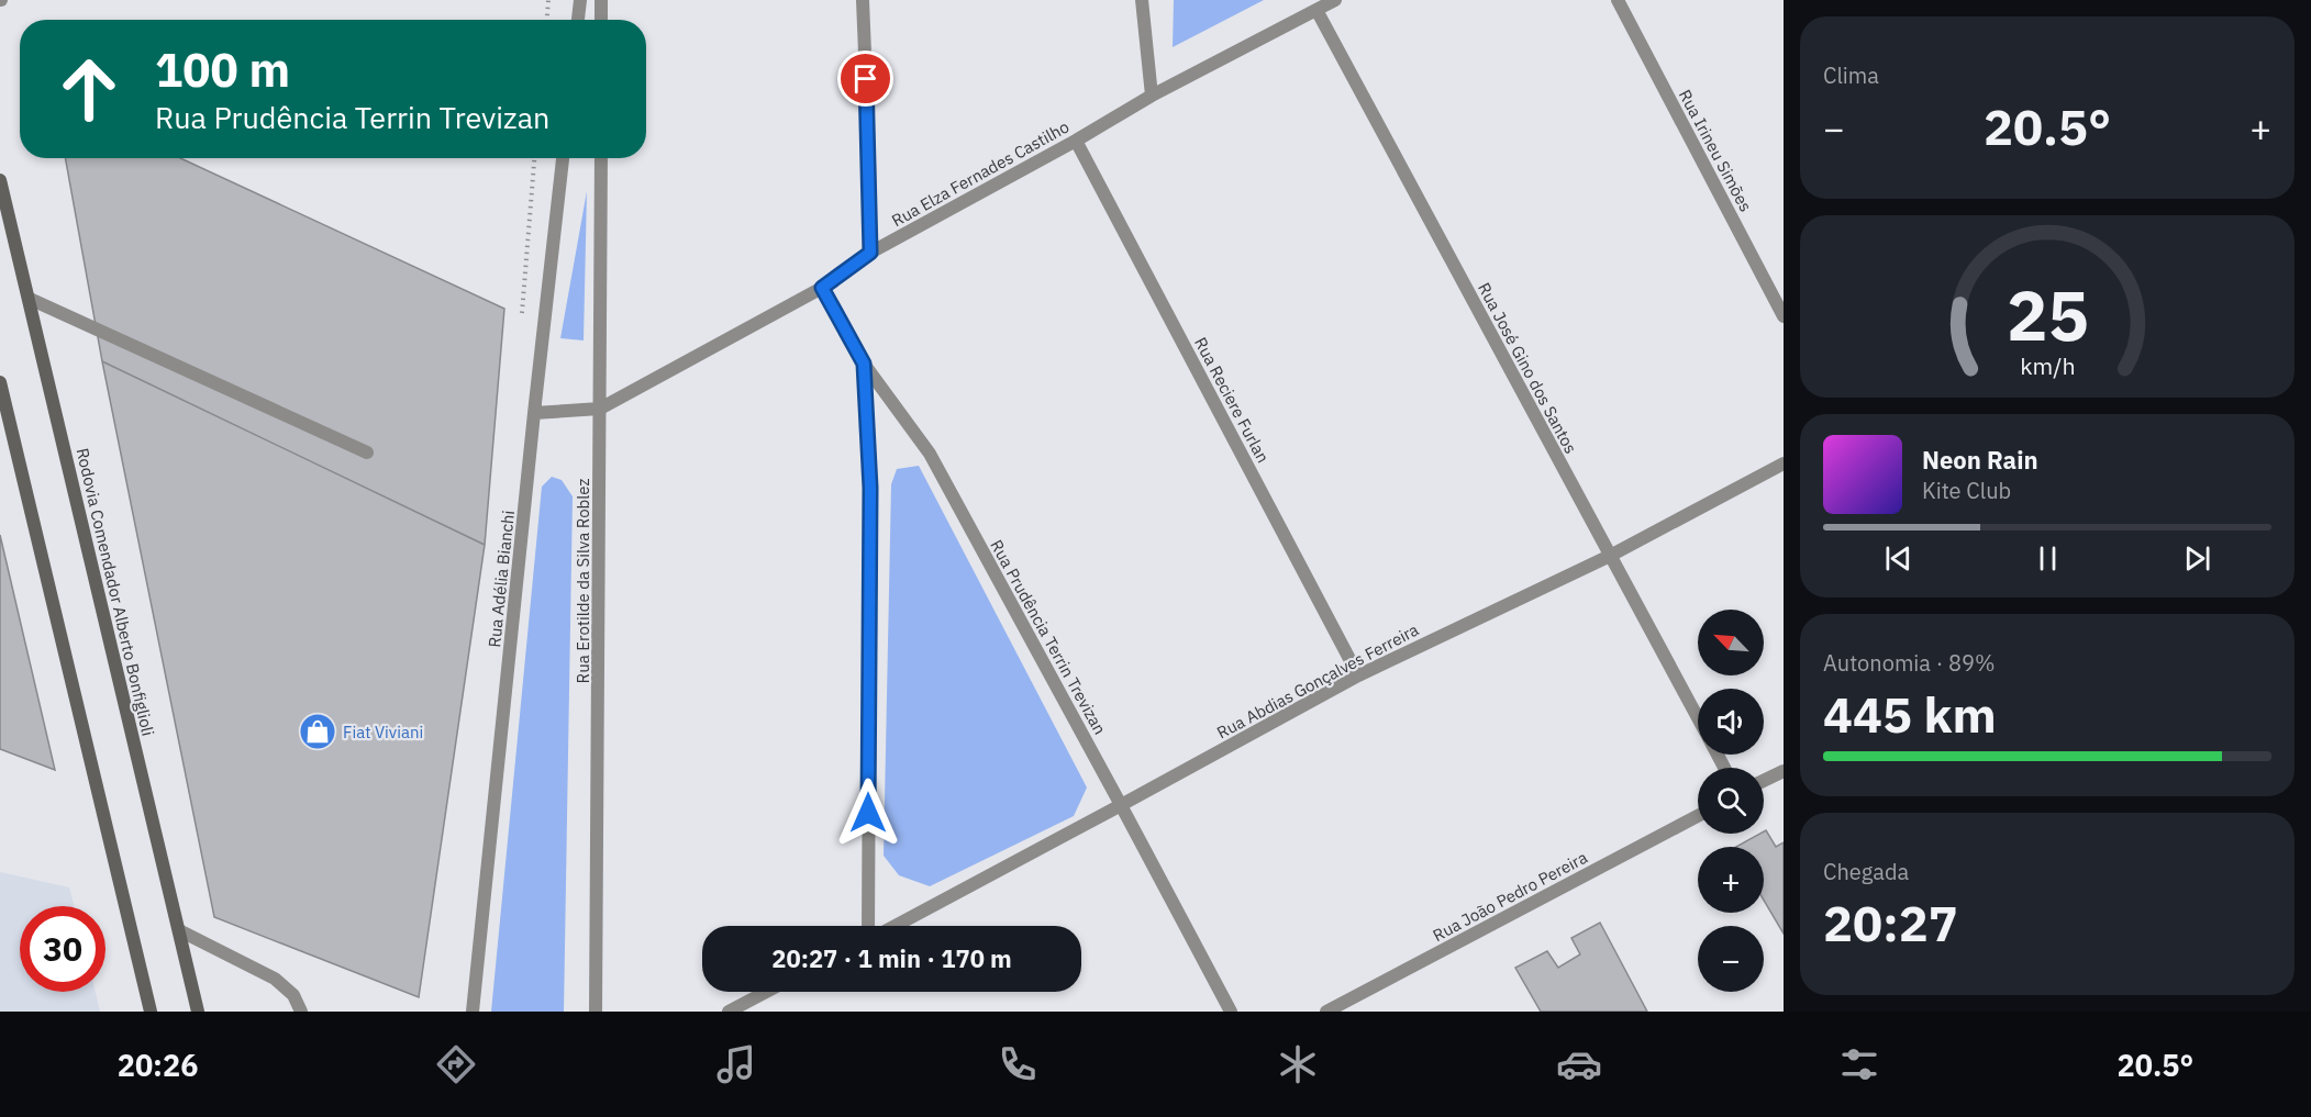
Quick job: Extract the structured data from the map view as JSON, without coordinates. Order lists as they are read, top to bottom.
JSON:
{
  "streets": {
    "main road": ["Rodovia Comendador Alberto Bonfiglioli"],
    "street": [
      "Rua Irineu Simões",
      "Rua Elza Fernades Castilho",
      "Rua José Gino dos Santos",
      "Rua Reciere Furlan",
      "Rua Adélia Bianchi",
      "Rua Erotilde da Silva Roblez",
      "Rua Prudência Terrin Trevizan",
      "Rua Abdias Gonçalves Ferreira",
      "Rua João Pedro Pereira"
    ]
  },
  "crossings": [
    ["Rua Elza Fernades Castilho", "Rua José Gino dos Santos"],
    ["Rua Elza Fernades Castilho", "Rua Reciere Furlan"],
    ["Rua Elza Fernades Castilho", "Rua Adélia Bianchi"],
    ["Rua Elza Fernades Castilho", "Rua Erotilde da Silva Roblez"],
    ["Rua Elza Fernades Castilho", "Rua Prudência Terrin Trevizan"],
    ["Rua José Gino dos Santos", "Rua Abdias Gonçalves Ferreira"],
    ["Rua Reciere Furlan", "Rua Abdias Gonçalves Ferreira"],
    ["Rua Prudência Terrin Trevizan", "Rua Abdias Gonçalves Ferreira"]
  ],
  "places": {
    "shop": ["Fiat Viviani"]
  },
  "north": "top left",
  "page": {
    "tile": [
      "Clima",
      ["Autonomia · 89%", "445 km"],
      ["Chegada", "20:27"]
    ],
    "turn": ["100 m", "Rua Prudência Terrin Trevizan"],
    "heat": ["−", "20.5°", "+"],
    "song": ["Neon Rain", "Kite Club"],
    "map_buttons": ["+", "−"],
    "limit": "30",
    "trip": "20:27 · 1 min · 170 m",
    "tabs": ["20:26", "20.5°"],
    "gauge": ["25", "km/h"]
  }
}
